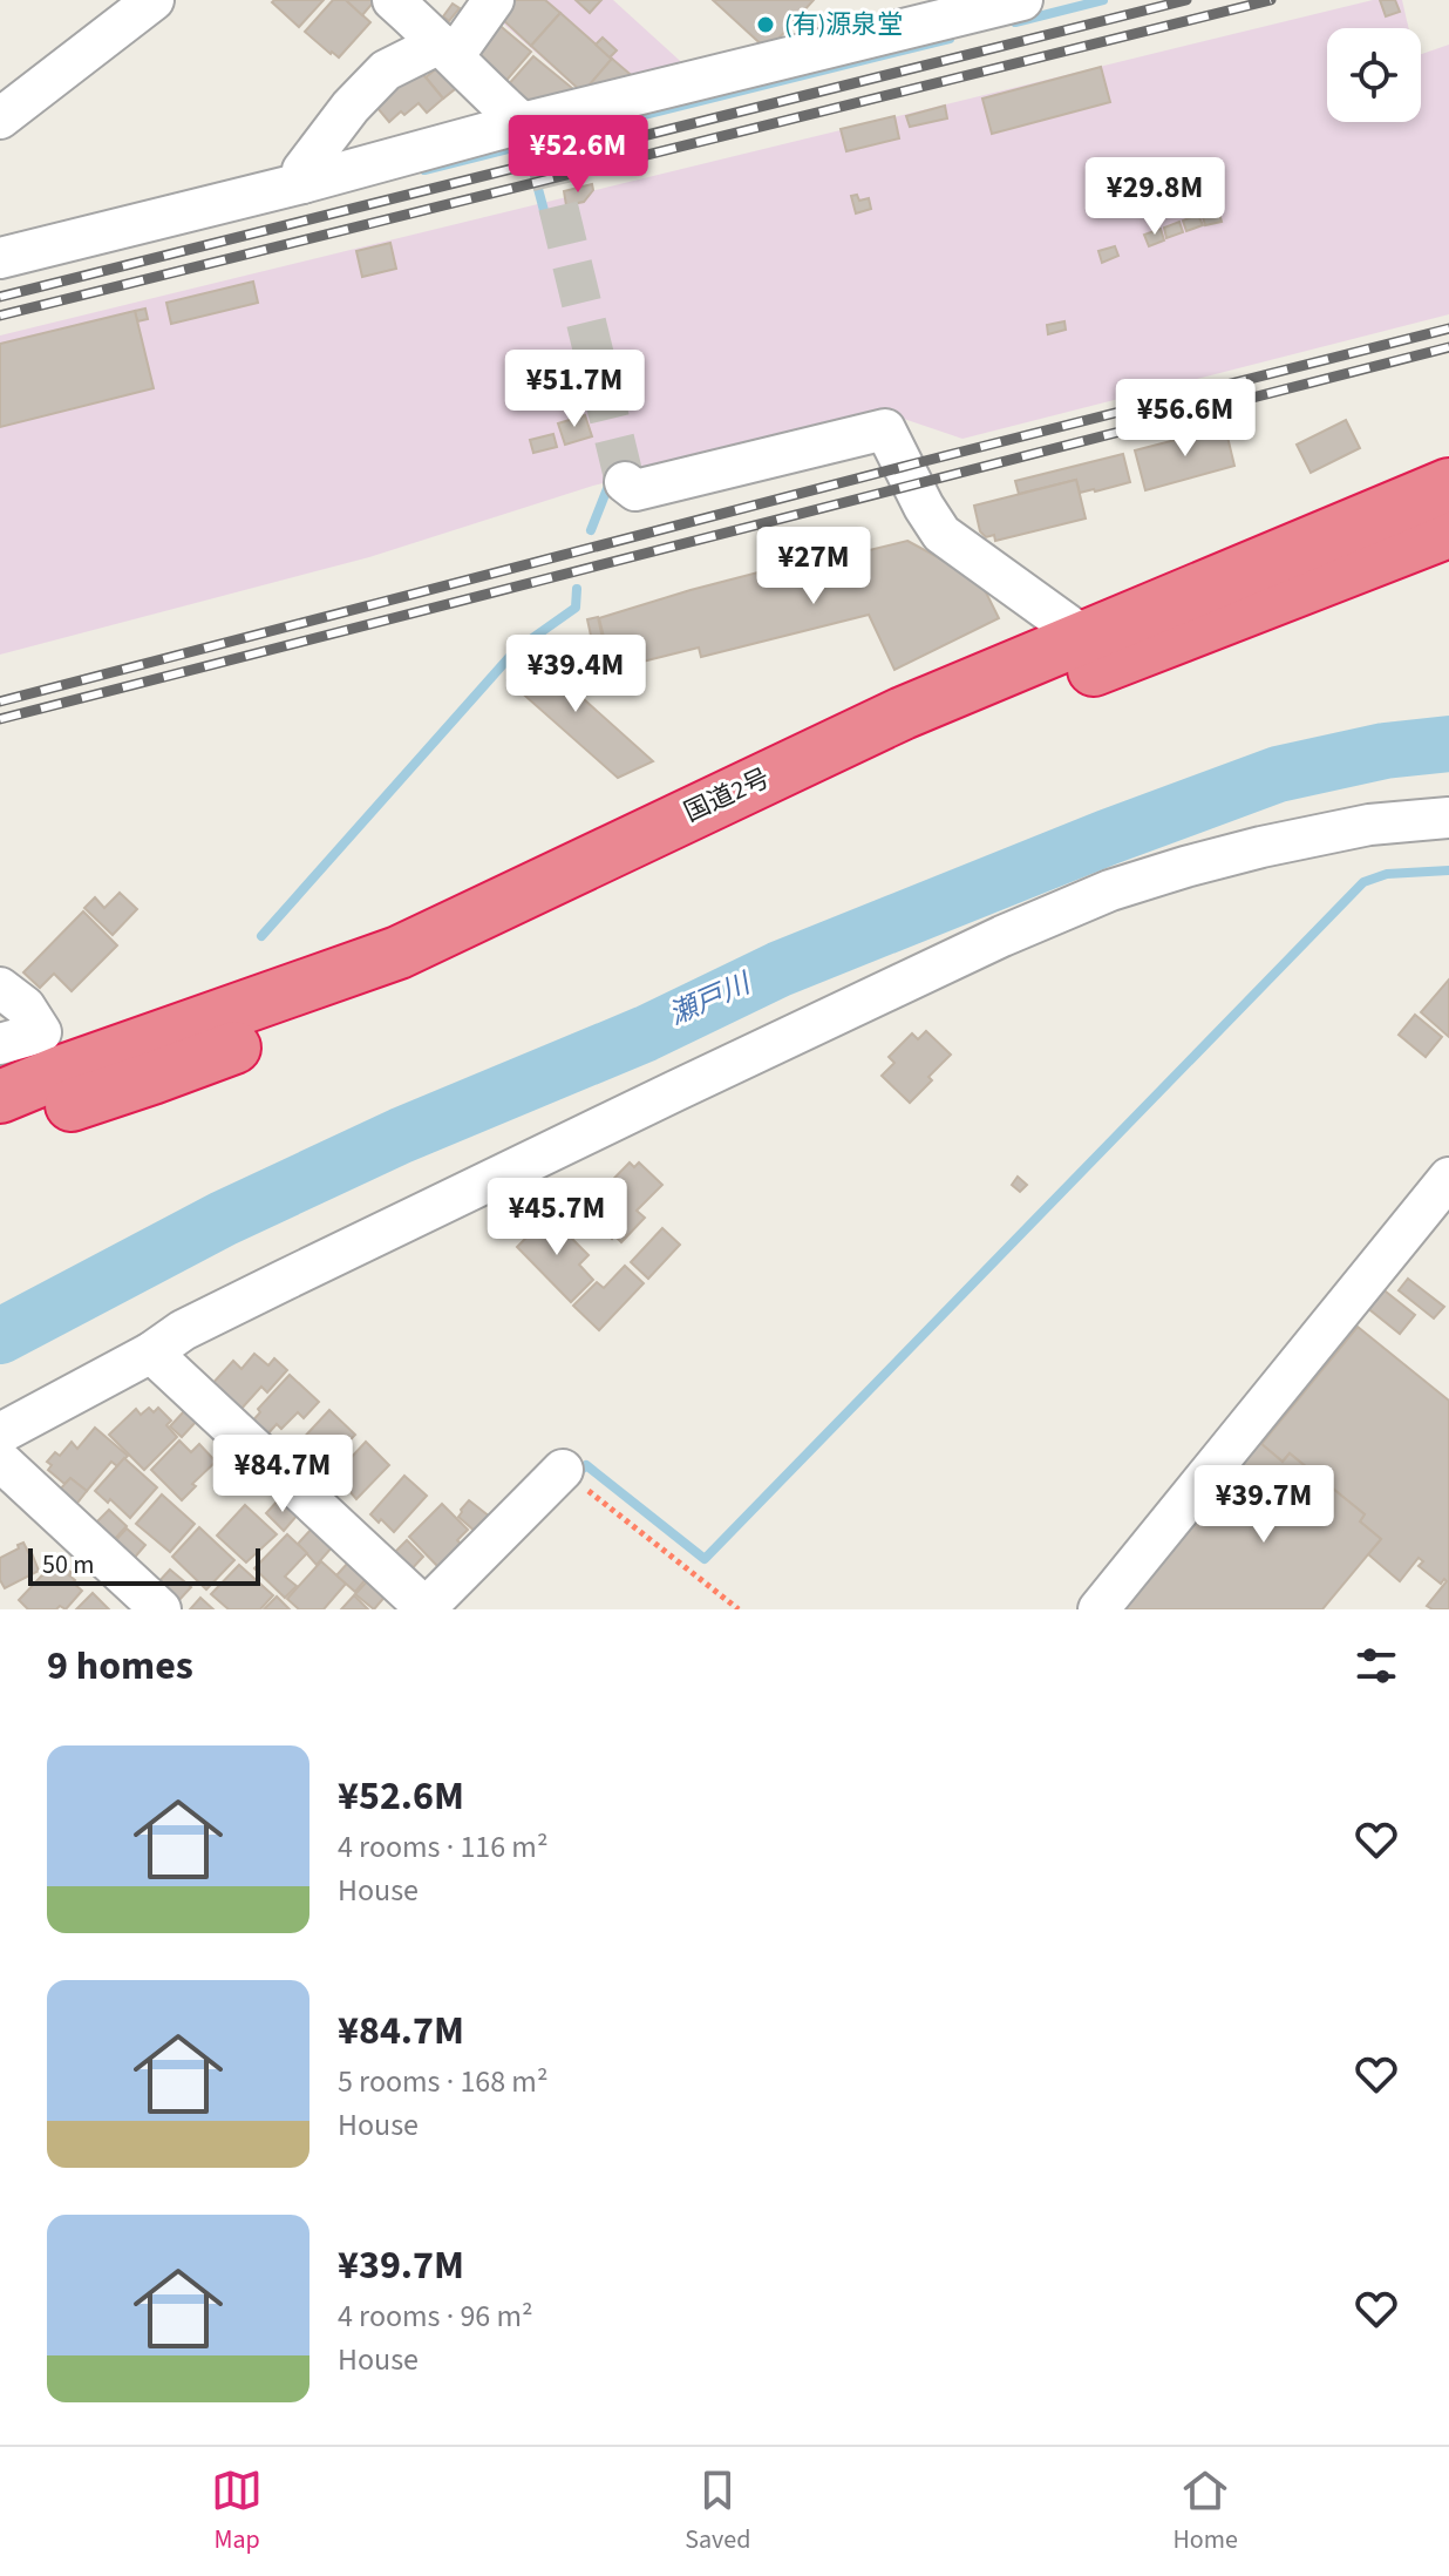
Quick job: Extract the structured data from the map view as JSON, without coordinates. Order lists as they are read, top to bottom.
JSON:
{
  "streets": {
    "highway": ["国道2号"]
  },
  "water": ["瀬戸川"],
  "places": ["(有)源泉堂"],
  "scale_bar": "50 m",
  "page": {
    "price": [
      "¥52.6M",
      "¥29.8M",
      "¥51.7M",
      "¥56.6M",
      "¥27M",
      "¥39.4M",
      "¥45.7M",
      "¥84.7M",
      "¥39.7M"
    ],
    "scale": "50 m",
    "heading": "9 homes",
    "list": [
      {
        "name": "¥52.6M",
        "note": "4 rooms · 116 m² · House"
      },
      {
        "name": "¥84.7M",
        "note": "5 rooms · 168 m² · House"
      },
      {
        "name": "¥39.7M",
        "note": "4 rooms · 96 m² · House"
      }
    ],
    "tabs": ["Map", "Saved", "Home"]
  }
}
